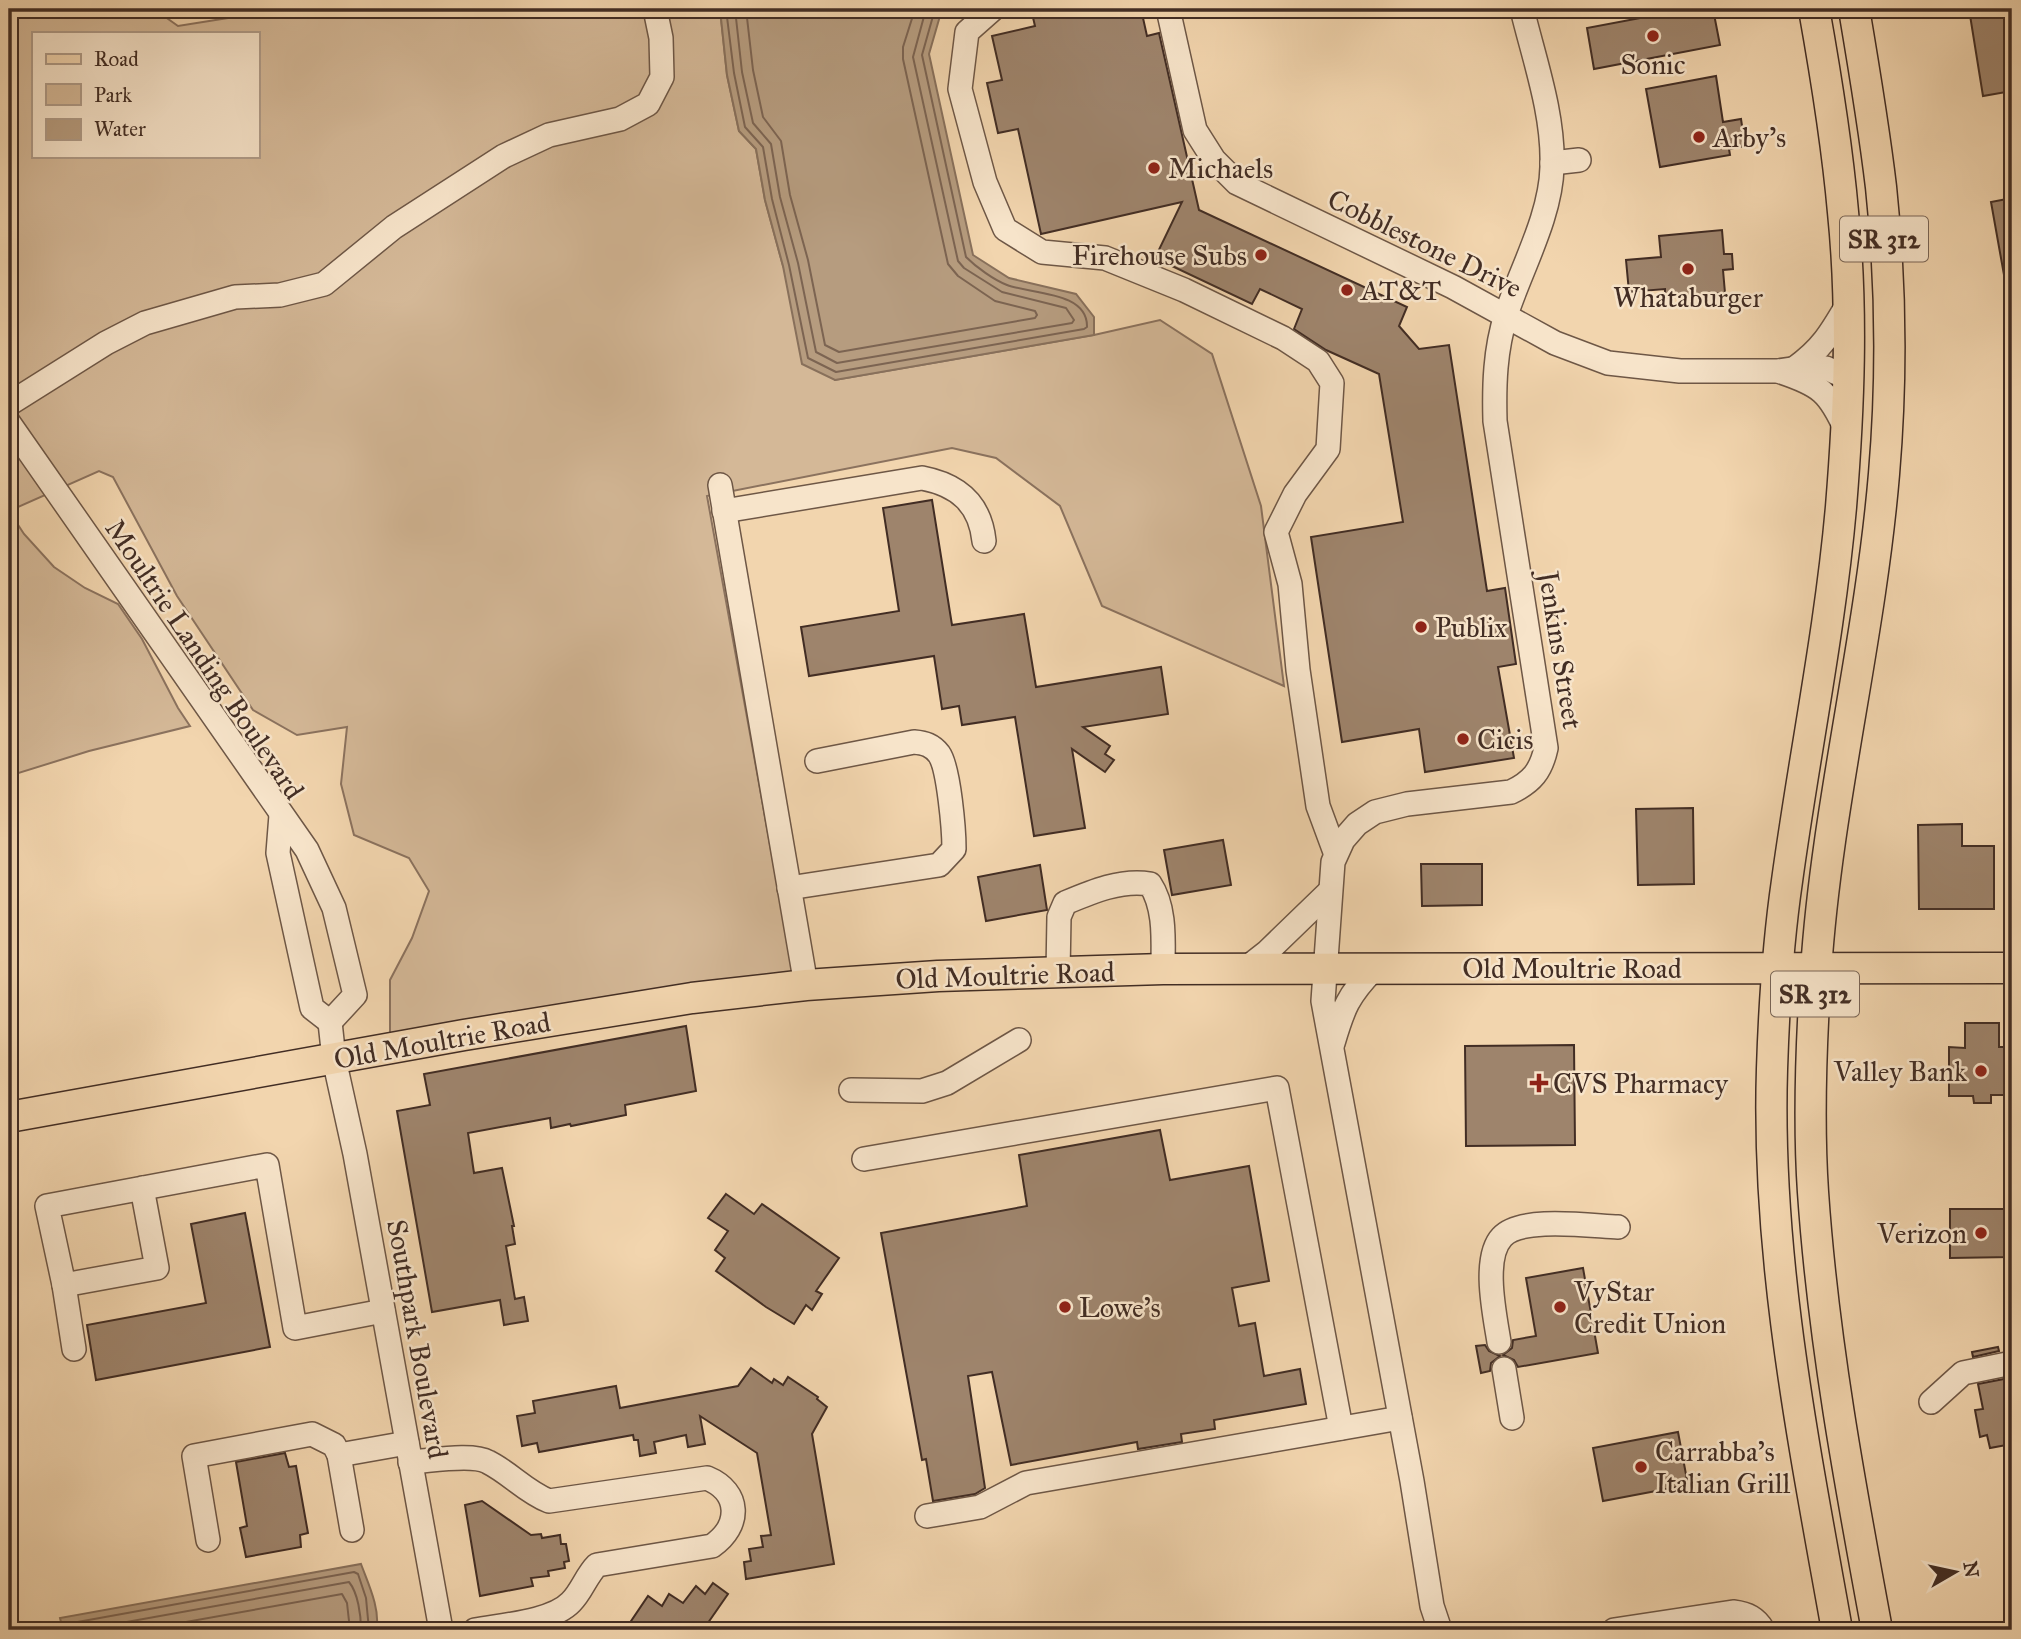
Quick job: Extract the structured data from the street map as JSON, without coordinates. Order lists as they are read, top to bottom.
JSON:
{
  "streets": {
    "main road": ["SR 312", "Old Moultrie Road"],
    "street": [
      "Cobblestone Drive",
      "Jenkins Street",
      "Moultrie Landing Boulevard",
      "Southpark Boulevard"
    ]
  },
  "crossings": [
    ["SR 312", "Cobblestone Drive"],
    ["SR 312", "Old Moultrie Road"],
    ["Cobblestone Drive", "Jenkins Street"],
    ["Moultrie Landing Boulevard", "Southpark Boulevard"],
    ["Old Moultrie Road", "Southpark Boulevard"]
  ],
  "places": {
    "other": [
      "Sonic",
      "Arby's",
      "Michaels",
      "Firehouse Subs",
      "Whataburger",
      "AT&T",
      "Publix",
      "Cicis",
      "Valley Bank",
      "Verizon",
      "Lowe's",
      "VyStar Credit Union",
      "Carrabba's Italian Grill"
    ],
    "health": ["CVS Pharmacy"]
  },
  "legend": ["Road", "Park", "Water"],
  "north": "right"
}
